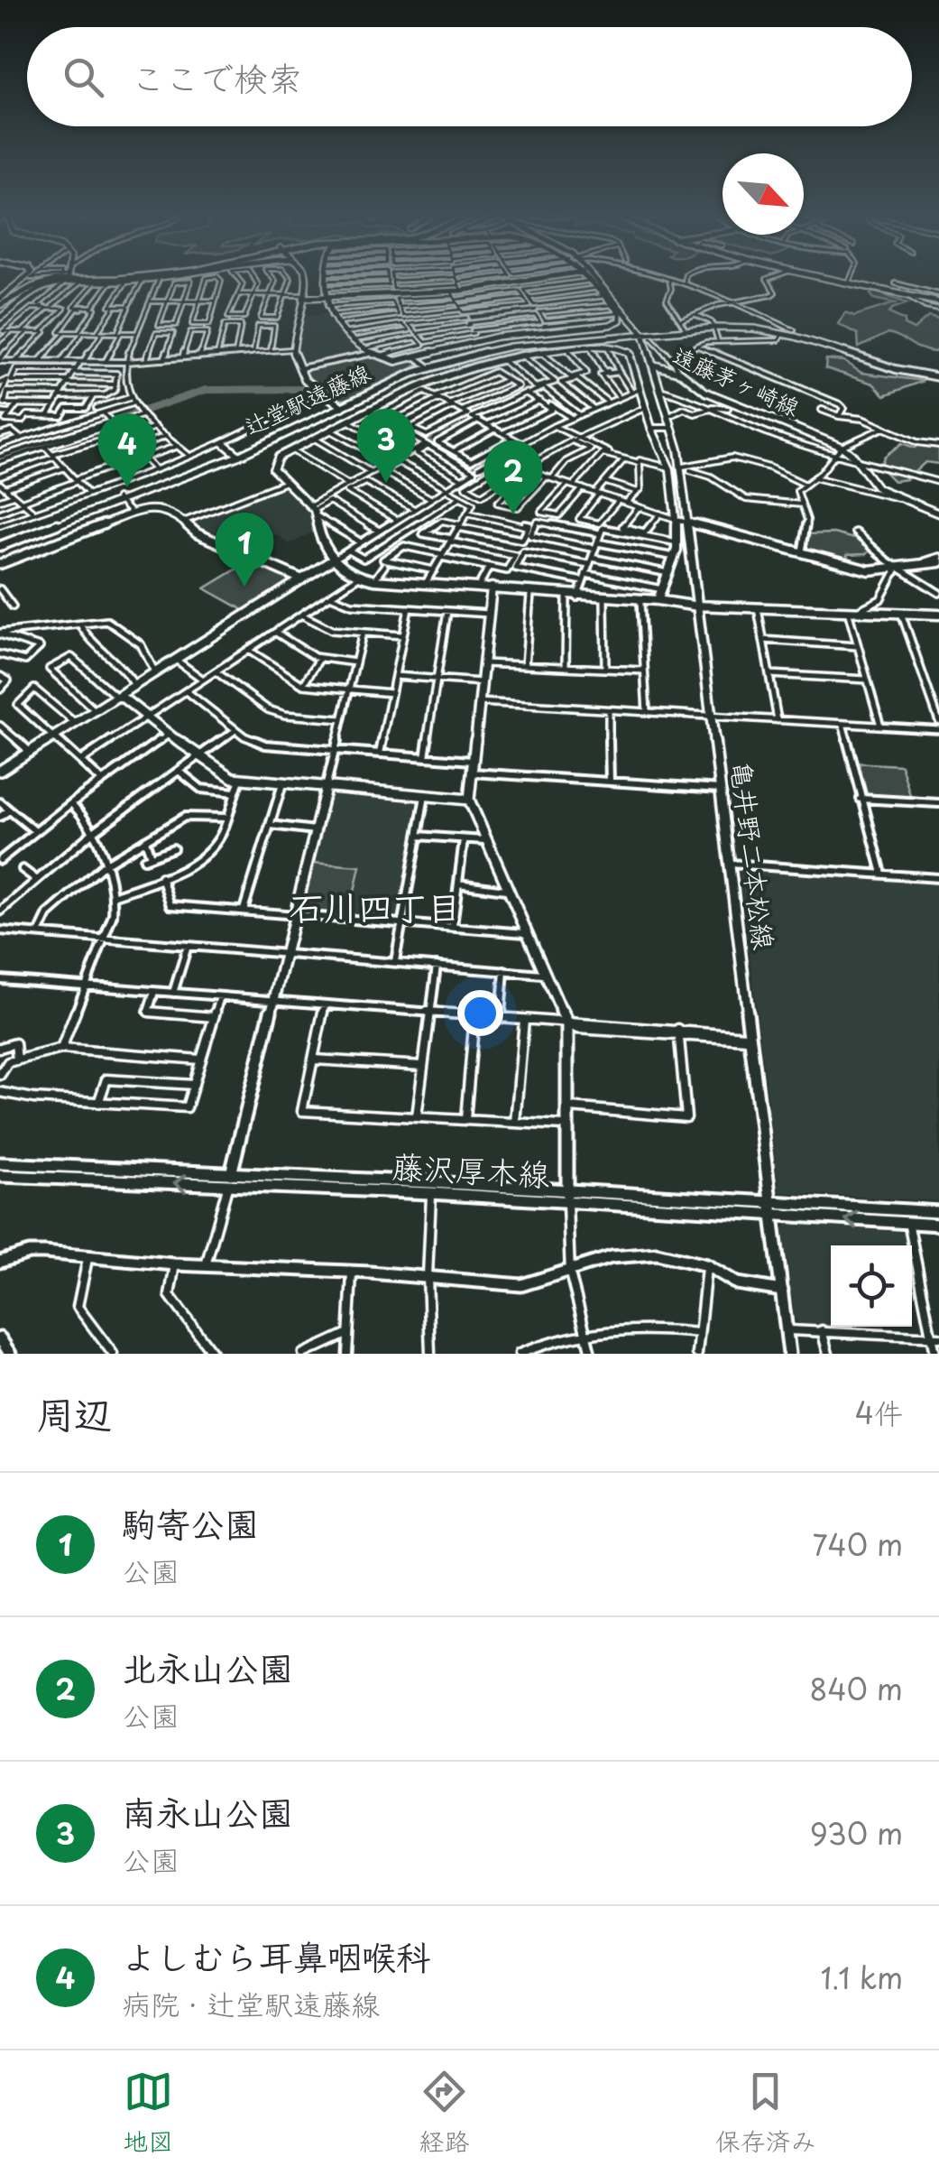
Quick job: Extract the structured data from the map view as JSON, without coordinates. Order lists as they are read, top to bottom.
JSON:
{
  "streets": {
    "street": [
      "遠藤茅ヶ崎線",
      "辻堂駅遠藤線",
      "亀井野二本松線",
      "藤沢厚木線"
    ]
  },
  "crossings": [
    ["遠藤茅ヶ崎線", "辻堂駅遠藤線"],
    ["遠藤茅ヶ崎線", "亀井野二本松線"],
    ["亀井野二本松線", "藤沢厚木線"]
  ],
  "districts": ["石川四丁目"],
  "north": "bottom right",
  "page": {
    "search": "ここで検索",
    "pins": [
      "3",
      "4",
      "2",
      "1"
    ],
    "heading": ["周辺", "4件"],
    "list": [
      {
        "mark": "1",
        "name": "駒寄公園",
        "note": "公園",
        "value": "740 m"
      },
      {
        "mark": "2",
        "name": "北永山公園",
        "note": "公園",
        "value": "840 m"
      },
      {
        "mark": "3",
        "name": "南永山公園",
        "note": "公園",
        "value": "930 m"
      },
      {
        "mark": "4",
        "name": "よしむら耳鼻咽喉科",
        "note": "病院 · 辻堂駅遠藤線",
        "value": "1.1 km"
      }
    ],
    "nav": ["地図", "経路", "保存済み"]
  }
}
